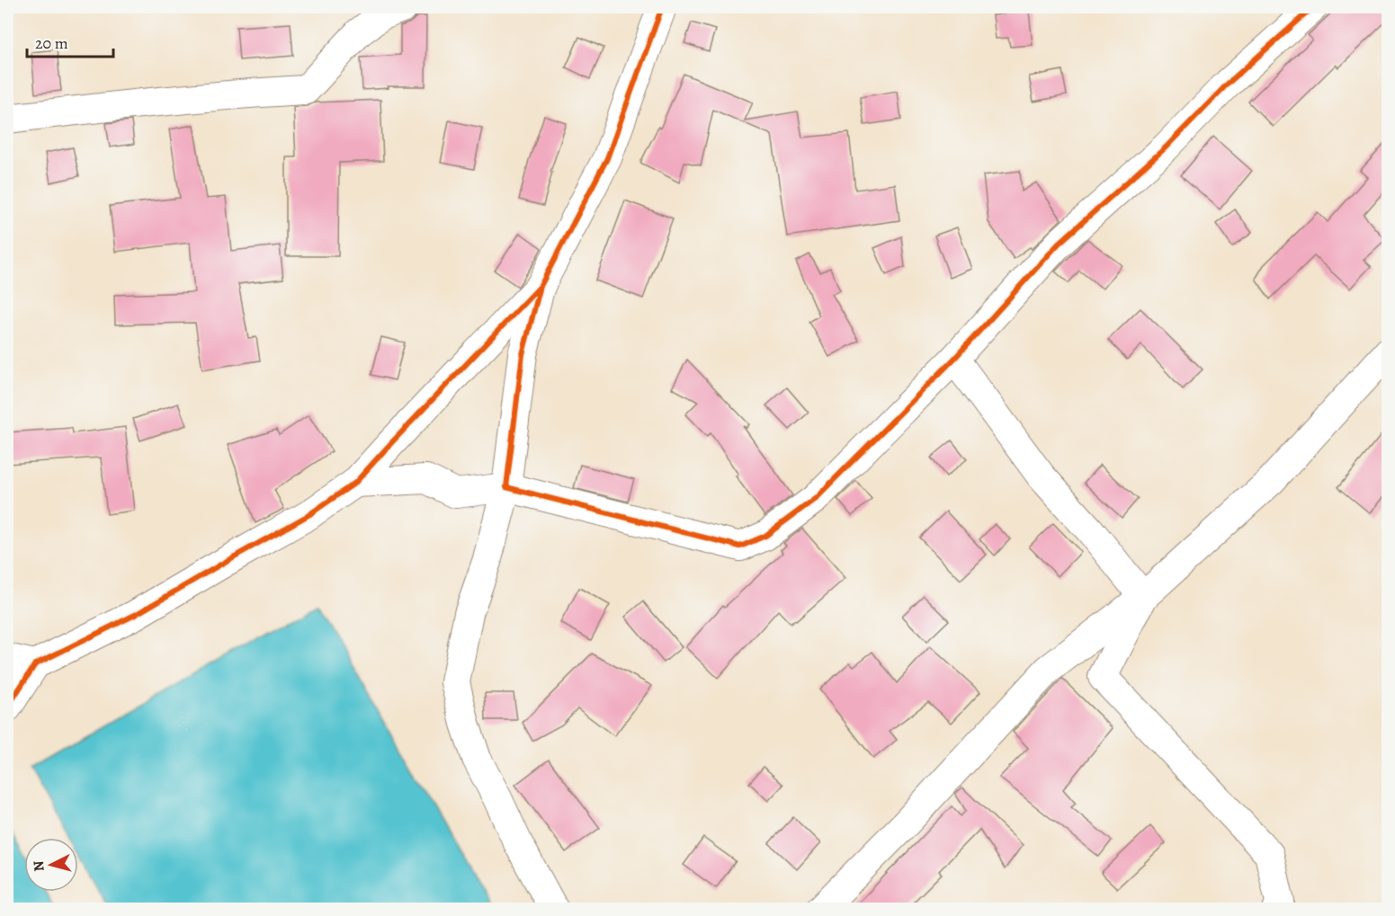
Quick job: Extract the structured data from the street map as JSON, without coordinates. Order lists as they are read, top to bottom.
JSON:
{
  "scale_bar": "20 m",
  "north": "left"
}
